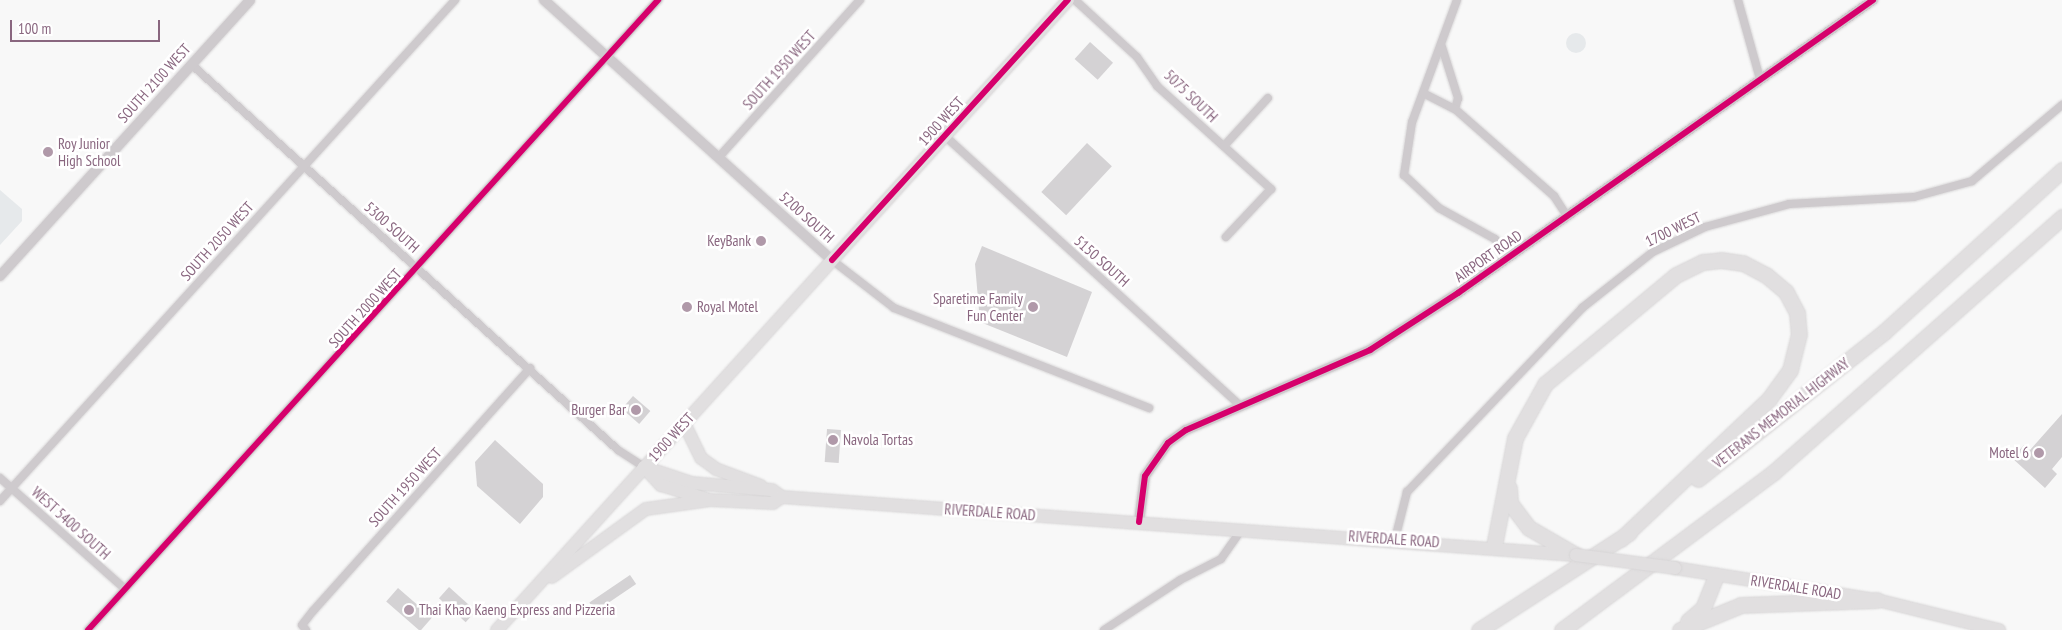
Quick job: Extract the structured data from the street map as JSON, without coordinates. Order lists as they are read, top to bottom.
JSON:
{
  "streets": {
    "highway": ["VETERANS MEMORIAL HIGHWAY"],
    "main road": ["1900 WEST", "RIVERDALE ROAD"],
    "street": [
      "SOUTH 1950 WEST",
      "SOUTH 2100 WEST",
      "5075 SOUTH",
      "5200 SOUTH",
      "5300 SOUTH",
      "1700 WEST",
      "SOUTH 2050 WEST",
      "AIRPORT ROAD",
      "5150 SOUTH",
      "SOUTH 2000 WEST",
      "WEST 5400 SOUTH"
    ]
  },
  "crossings": [
    ["SOUTH 1950 WEST", "5200 SOUTH"],
    ["SOUTH 1950 WEST", "5300 SOUTH"],
    ["SOUTH 2100 WEST", "5300 SOUTH"],
    ["1900 WEST", "5200 SOUTH"],
    ["1900 WEST", "5300 SOUTH"],
    ["1900 WEST", "5150 SOUTH"],
    ["1900 WEST", "RIVERDALE ROAD"],
    ["5200 SOUTH", "SOUTH 2000 WEST"],
    ["5300 SOUTH", "SOUTH 2050 WEST"],
    ["5300 SOUTH", "SOUTH 2000 WEST"],
    ["5300 SOUTH", "RIVERDALE ROAD"],
    ["1700 WEST", "RIVERDALE ROAD"],
    ["SOUTH 2050 WEST", "WEST 5400 SOUTH"],
    ["AIRPORT ROAD", "5150 SOUTH"],
    ["AIRPORT ROAD", "RIVERDALE ROAD"],
    ["SOUTH 2000 WEST", "WEST 5400 SOUTH"]
  ],
  "places": [
    "Roy Junior High School",
    "KeyBank",
    "Royal Motel",
    "Sparetime Family Fun Center",
    "Burger Bar",
    "Navola Tortas",
    "Motel 6",
    "Thai Khao Kaeng Express and Pizzeria"
  ],
  "scale_bar": "100 m"
}
